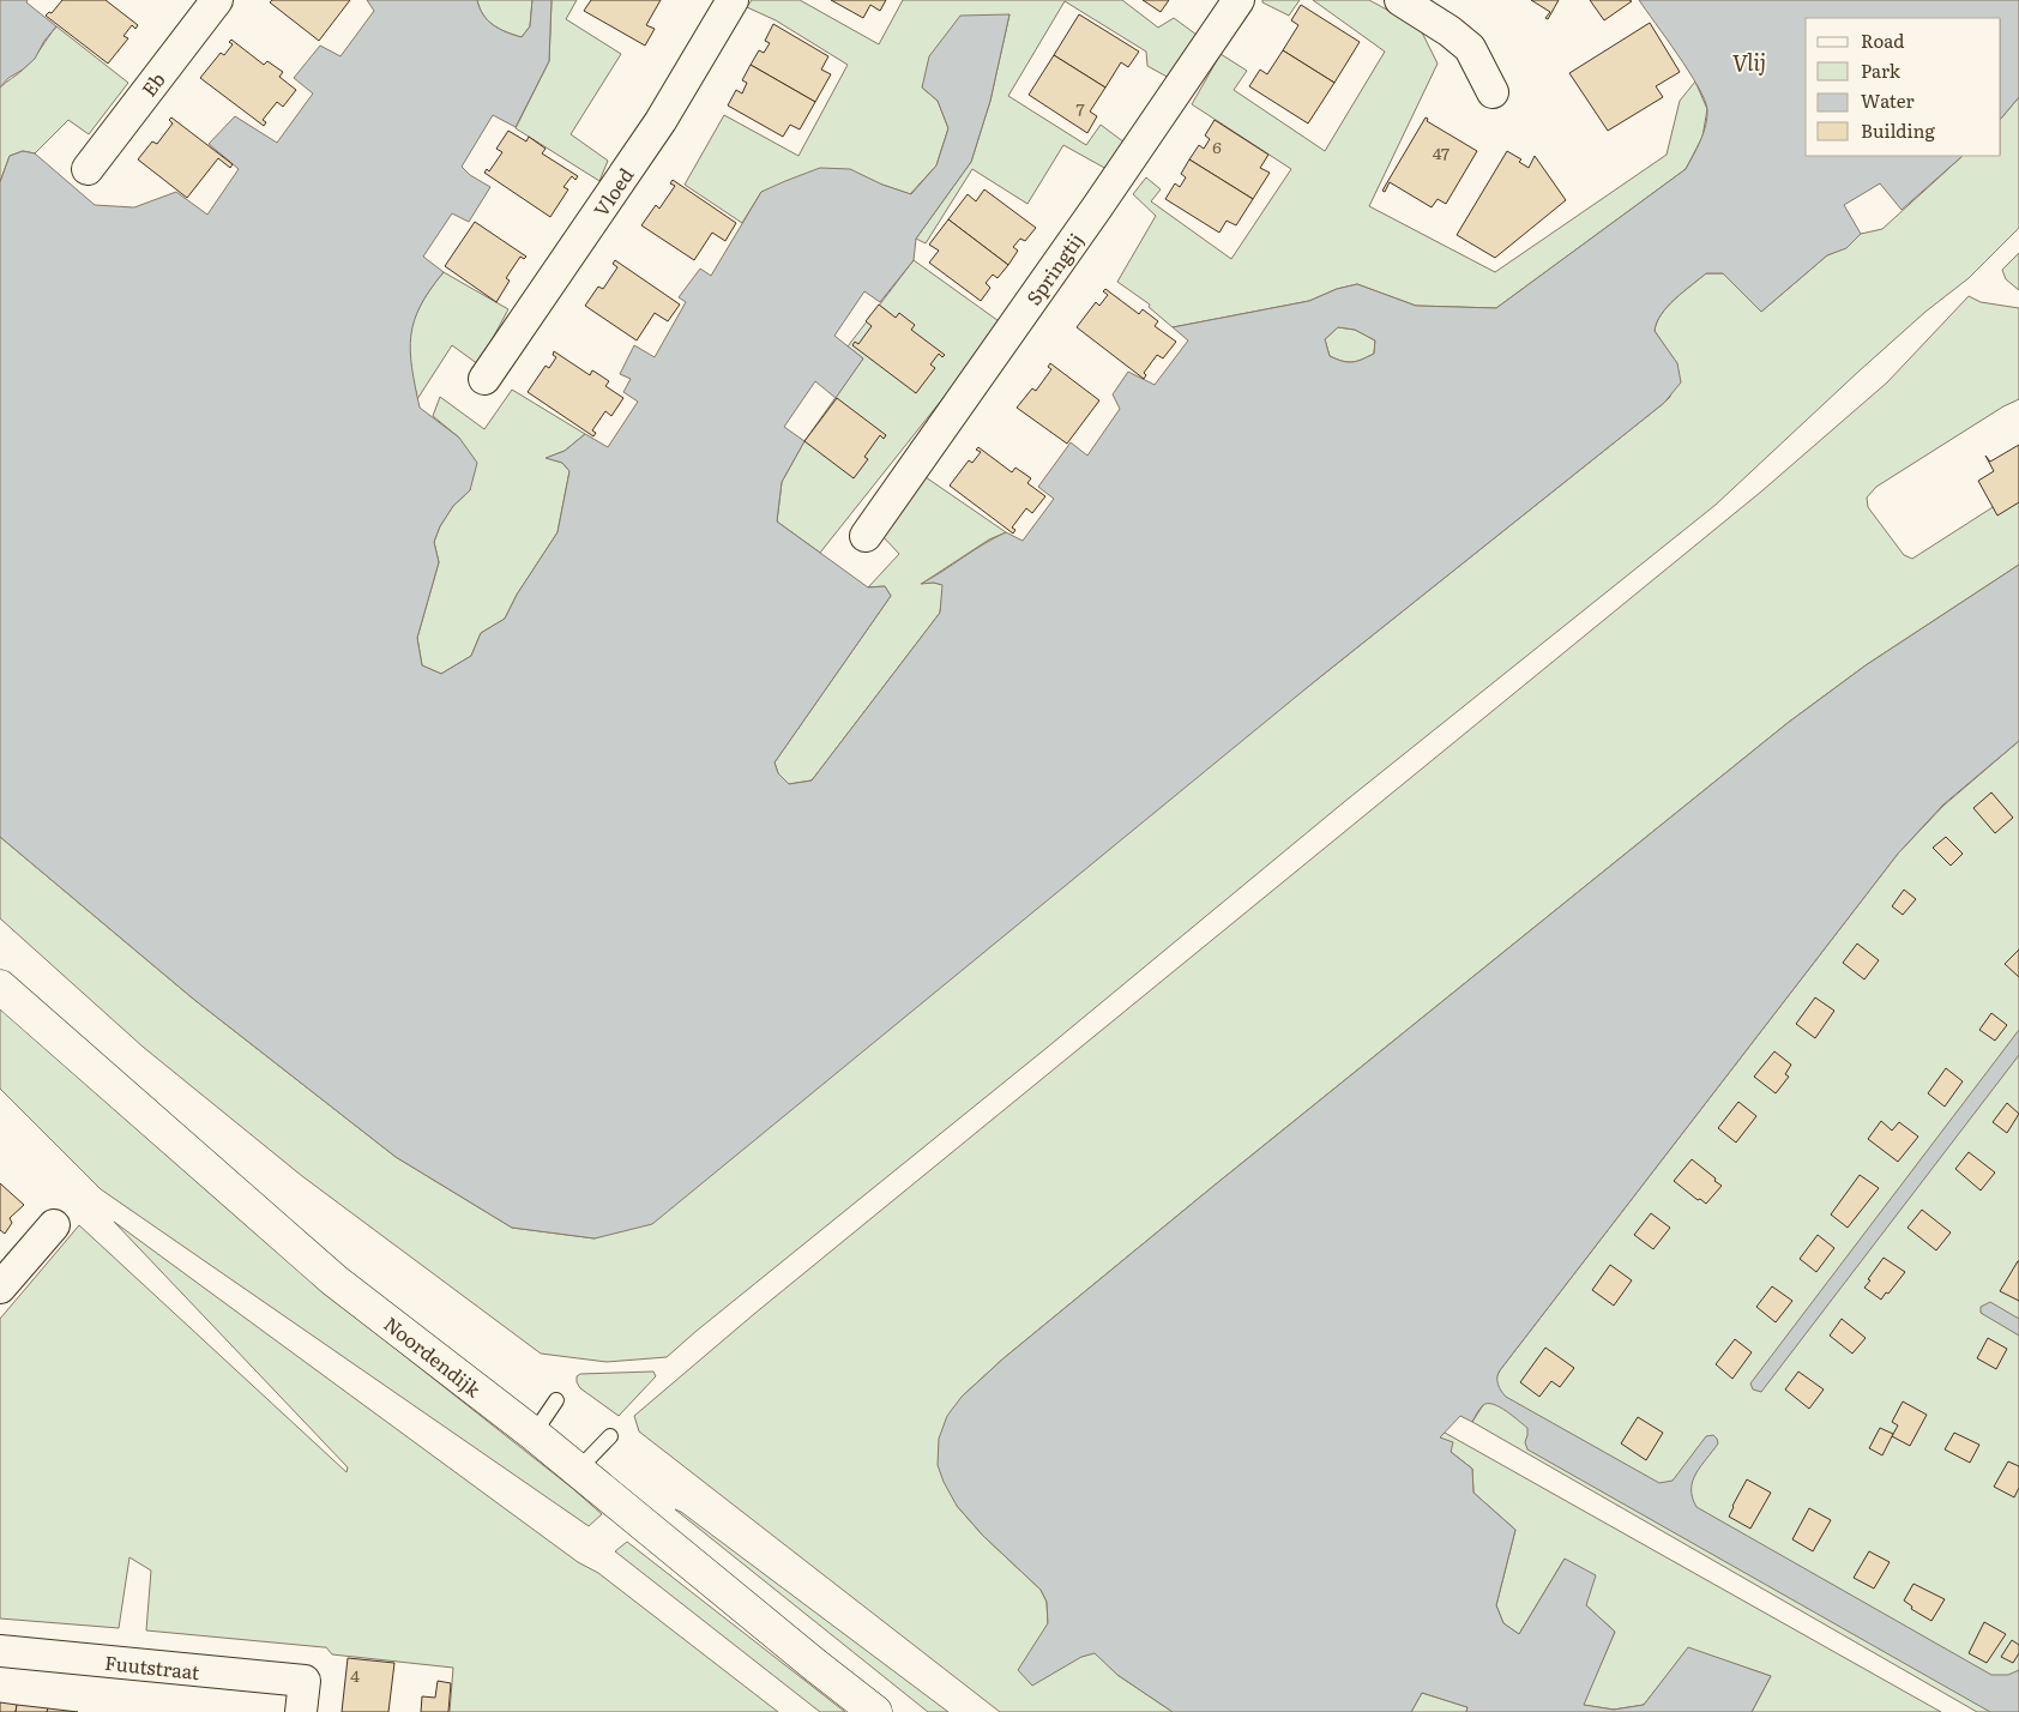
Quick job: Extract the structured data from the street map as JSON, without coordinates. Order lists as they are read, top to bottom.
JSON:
{
  "streets": {
    "street": [
      "Eb",
      "Vloed",
      "Springtij",
      "Noordendijk",
      "Fuutstraat"
    ]
  },
  "water": ["Vlij"],
  "house_numbers": [
    "7",
    "6",
    "47",
    "4"
  ],
  "legend": [
    "Road",
    "Park",
    "Water",
    "Building"
  ]
}
